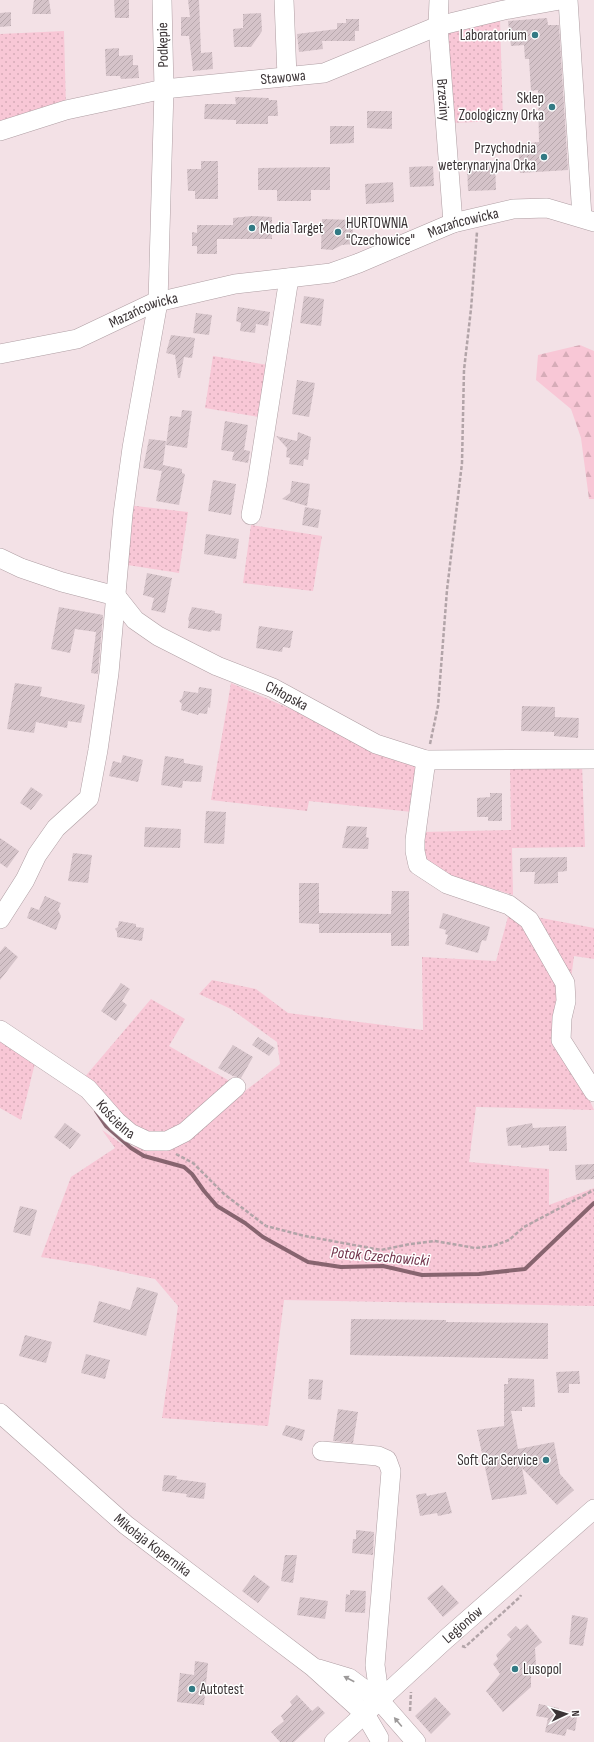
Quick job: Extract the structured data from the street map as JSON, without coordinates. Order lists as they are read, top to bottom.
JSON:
{
  "streets": {
    "street": [
      "Podkępie",
      "Stawowa",
      "Brzeziny",
      "Mazańcowicka",
      "Chłopska",
      "Kościelna",
      "Mikołaja Kopernika",
      "Legionów"
    ]
  },
  "crossings": [
    ["Podkępie", "Stawowa"],
    ["Podkępie", "Mazańcowicka"],
    ["Podkępie", "Chłopska"],
    ["Stawowa", "Brzeziny"],
    ["Brzeziny", "Mazańcowicka"],
    ["Mikołaja Kopernika", "Legionów"]
  ],
  "water": ["Potok Czechowicki"],
  "places": [
    "Laboratorium",
    "Sklep Zoologiczny Orka",
    "Przychodnia weterynaryjna Orka",
    "Media Target",
    "HURTOWNIA \"Czechowice\"",
    "Soft Car Service",
    "Lusopol",
    "Autotest"
  ],
  "north": "right"
}
